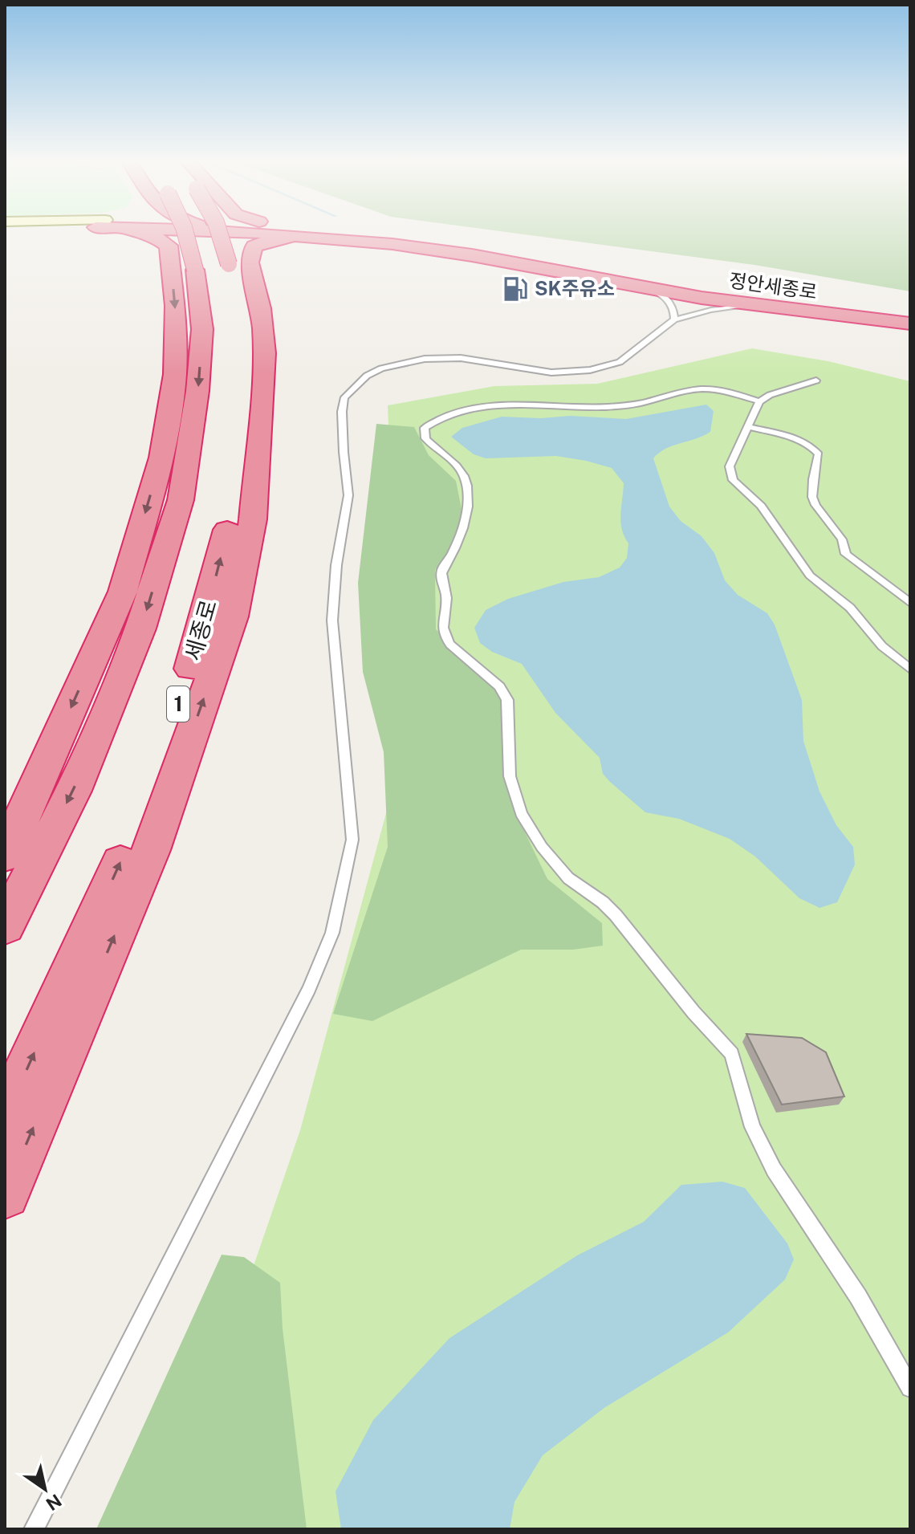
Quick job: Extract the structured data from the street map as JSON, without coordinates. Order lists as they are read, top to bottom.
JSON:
{
  "streets": {
    "highway": ["정안세종로", "세종로", "1"]
  },
  "crossings": [
    ["정안세종로", "세종로"],
    ["정안세종로", "1"],
    ["세종로", "1"]
  ],
  "places": {
    "fuel station": ["SK주유소"]
  },
  "north": "bottom right"
}
